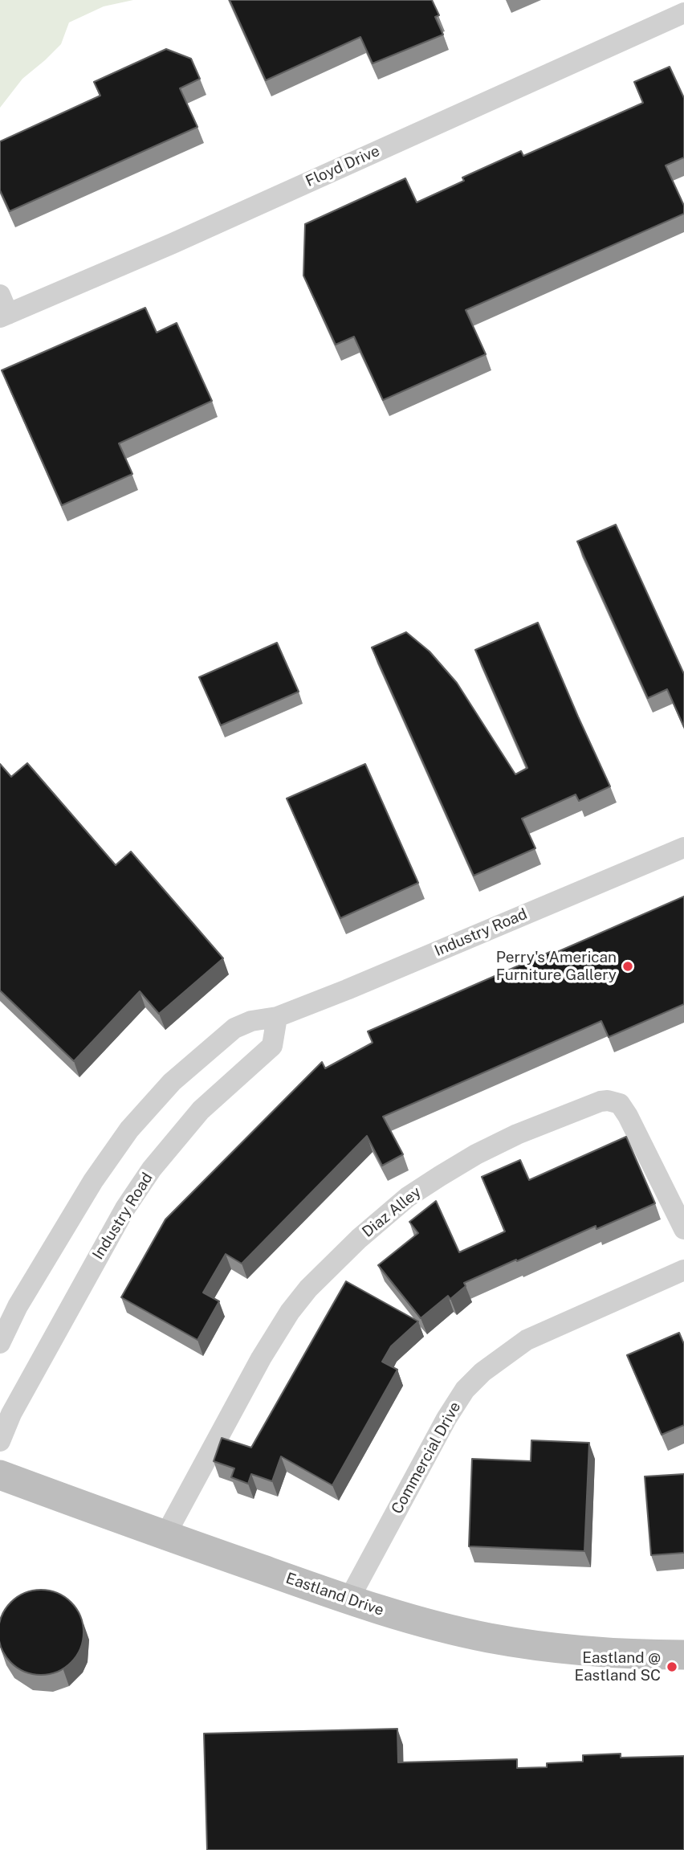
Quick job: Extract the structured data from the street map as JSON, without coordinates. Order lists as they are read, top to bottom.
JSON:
{
  "streets": {
    "street": [
      "Floyd Drive",
      "Industry Road",
      "Diaz Alley",
      "Commercial Drive",
      "Eastland Drive"
    ]
  },
  "crossings": [
    ["Diaz Alley", "Eastland Drive"],
    ["Commercial Drive", "Eastland Drive"]
  ],
  "places": ["Perry's American Furniture Gallery", "Eastland @ Eastland SC"]
}
